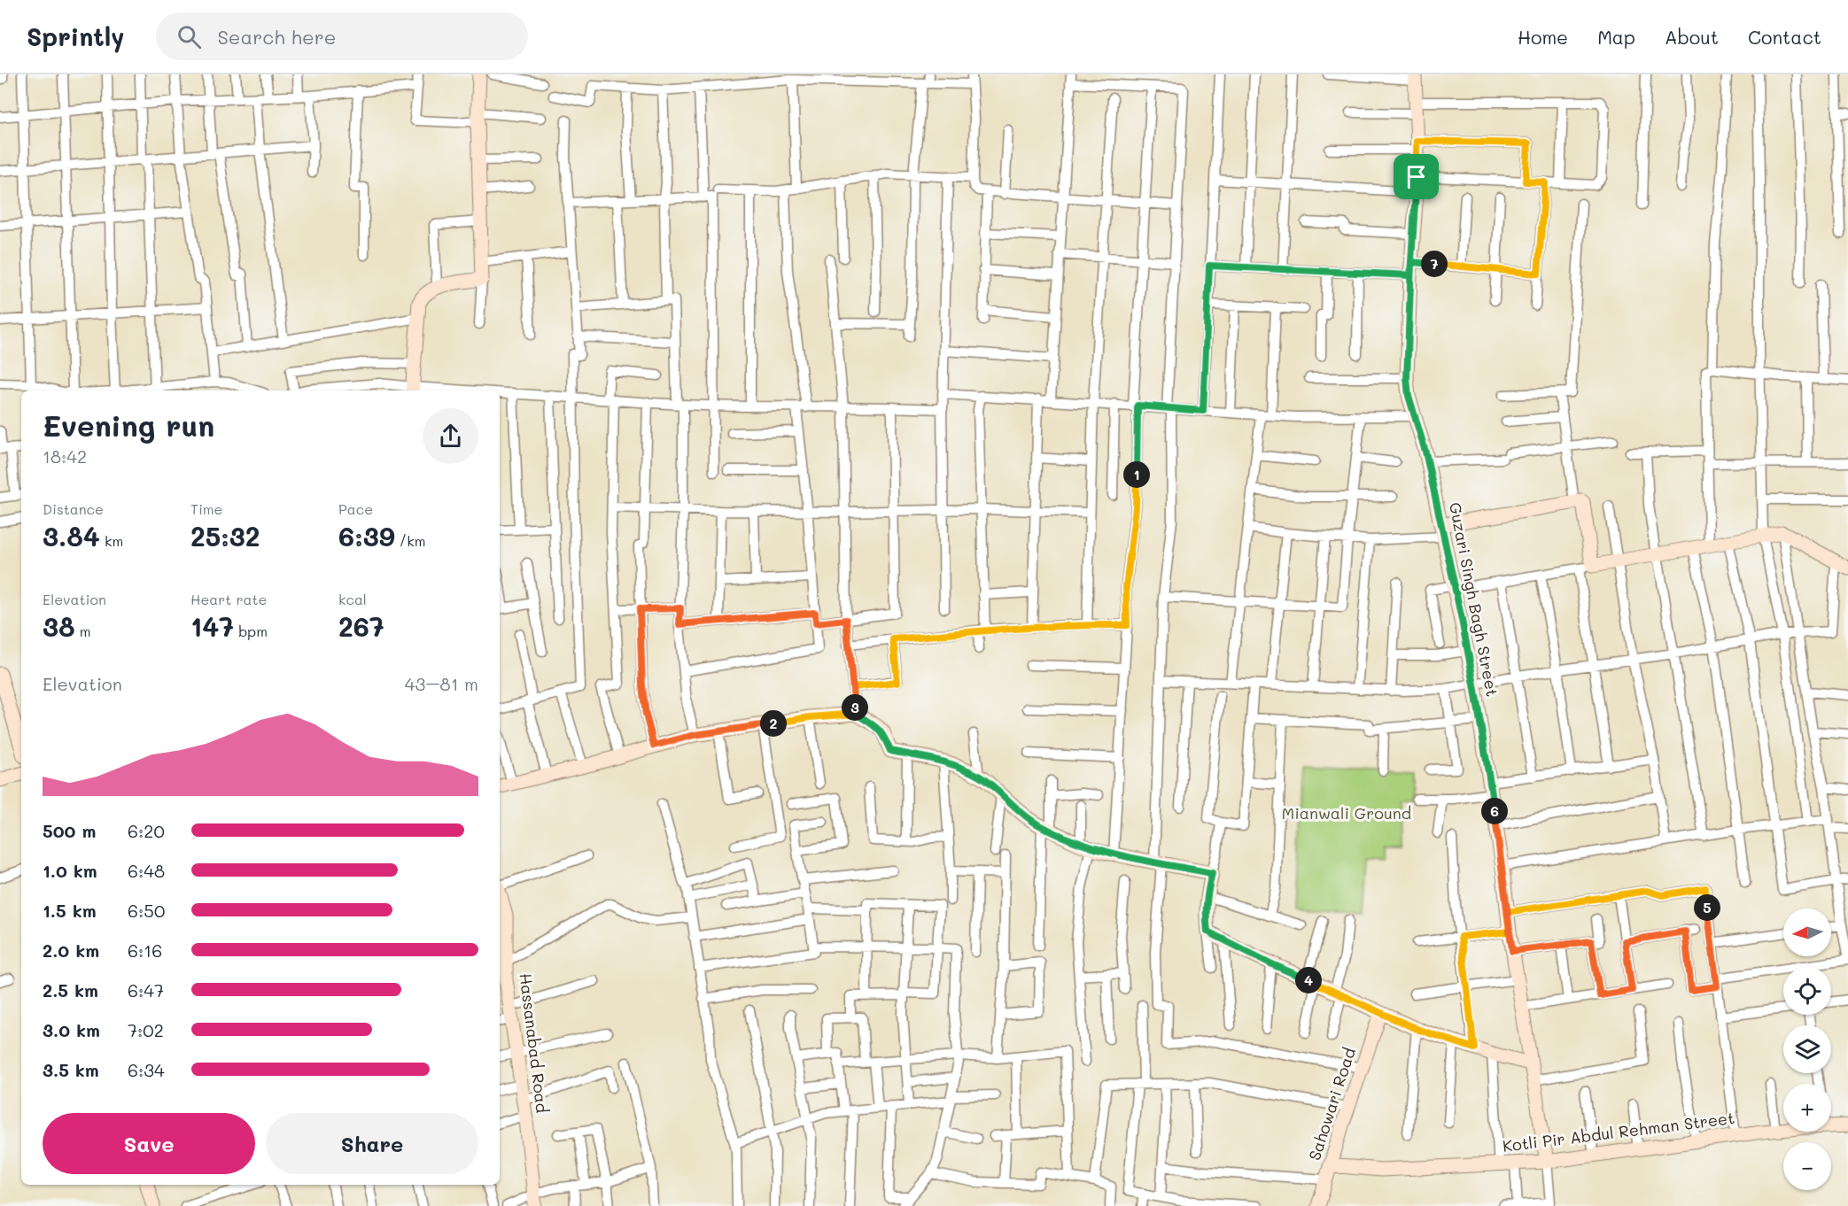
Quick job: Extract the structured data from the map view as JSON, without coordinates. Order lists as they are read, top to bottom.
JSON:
{
  "streets": {
    "street": [
      "Guzari Singh Bagh Street",
      "Hassanabad Road",
      "Sahowari Road",
      "Kotli Pir Abdul Rehman Street"
    ]
  },
  "crossings": [
    ["Guzari Singh Bagh Street", "Kotli Pir Abdul Rehman Street"],
    ["Sahowari Road", "Kotli Pir Abdul Rehman Street"]
  ],
  "parks": ["Mianwali Ground"],
  "north": "left",
  "page": {
    "header": "Sprintly",
    "search": "Search here",
    "nav": [
      "Home",
      "Map",
      "About",
      "Contact"
    ],
    "pins": [
      "7",
      "1",
      "3",
      "2",
      "6",
      "5",
      "4"
    ],
    "heading": ["Evening run", "18:42"],
    "stats": [
      ["Distance", "3.84 km"],
      ["Time", "25:32"],
      ["Pace", "6:39 /km"],
      ["Elevation", "38 m"],
      ["Heart rate", "147 bpm"],
      ["kcal", "267"]
    ],
    "chart": ["Elevation", "43–81 m"],
    "list": [
      {
        "name": "500 m",
        "note": "6:20"
      },
      {
        "name": "1.0 km",
        "note": "6:48"
      },
      {
        "name": "1.5 km",
        "note": "6:50"
      },
      {
        "name": "2.0 km",
        "note": "6:16"
      },
      {
        "name": "2.5 km",
        "note": "6:47"
      },
      {
        "name": "3.0 km",
        "note": "7:02"
      },
      {
        "name": "3.5 km",
        "note": "6:34"
      }
    ],
    "map_buttons": ["+", "−"],
    "buttons": ["Save", "Share"]
  }
}
